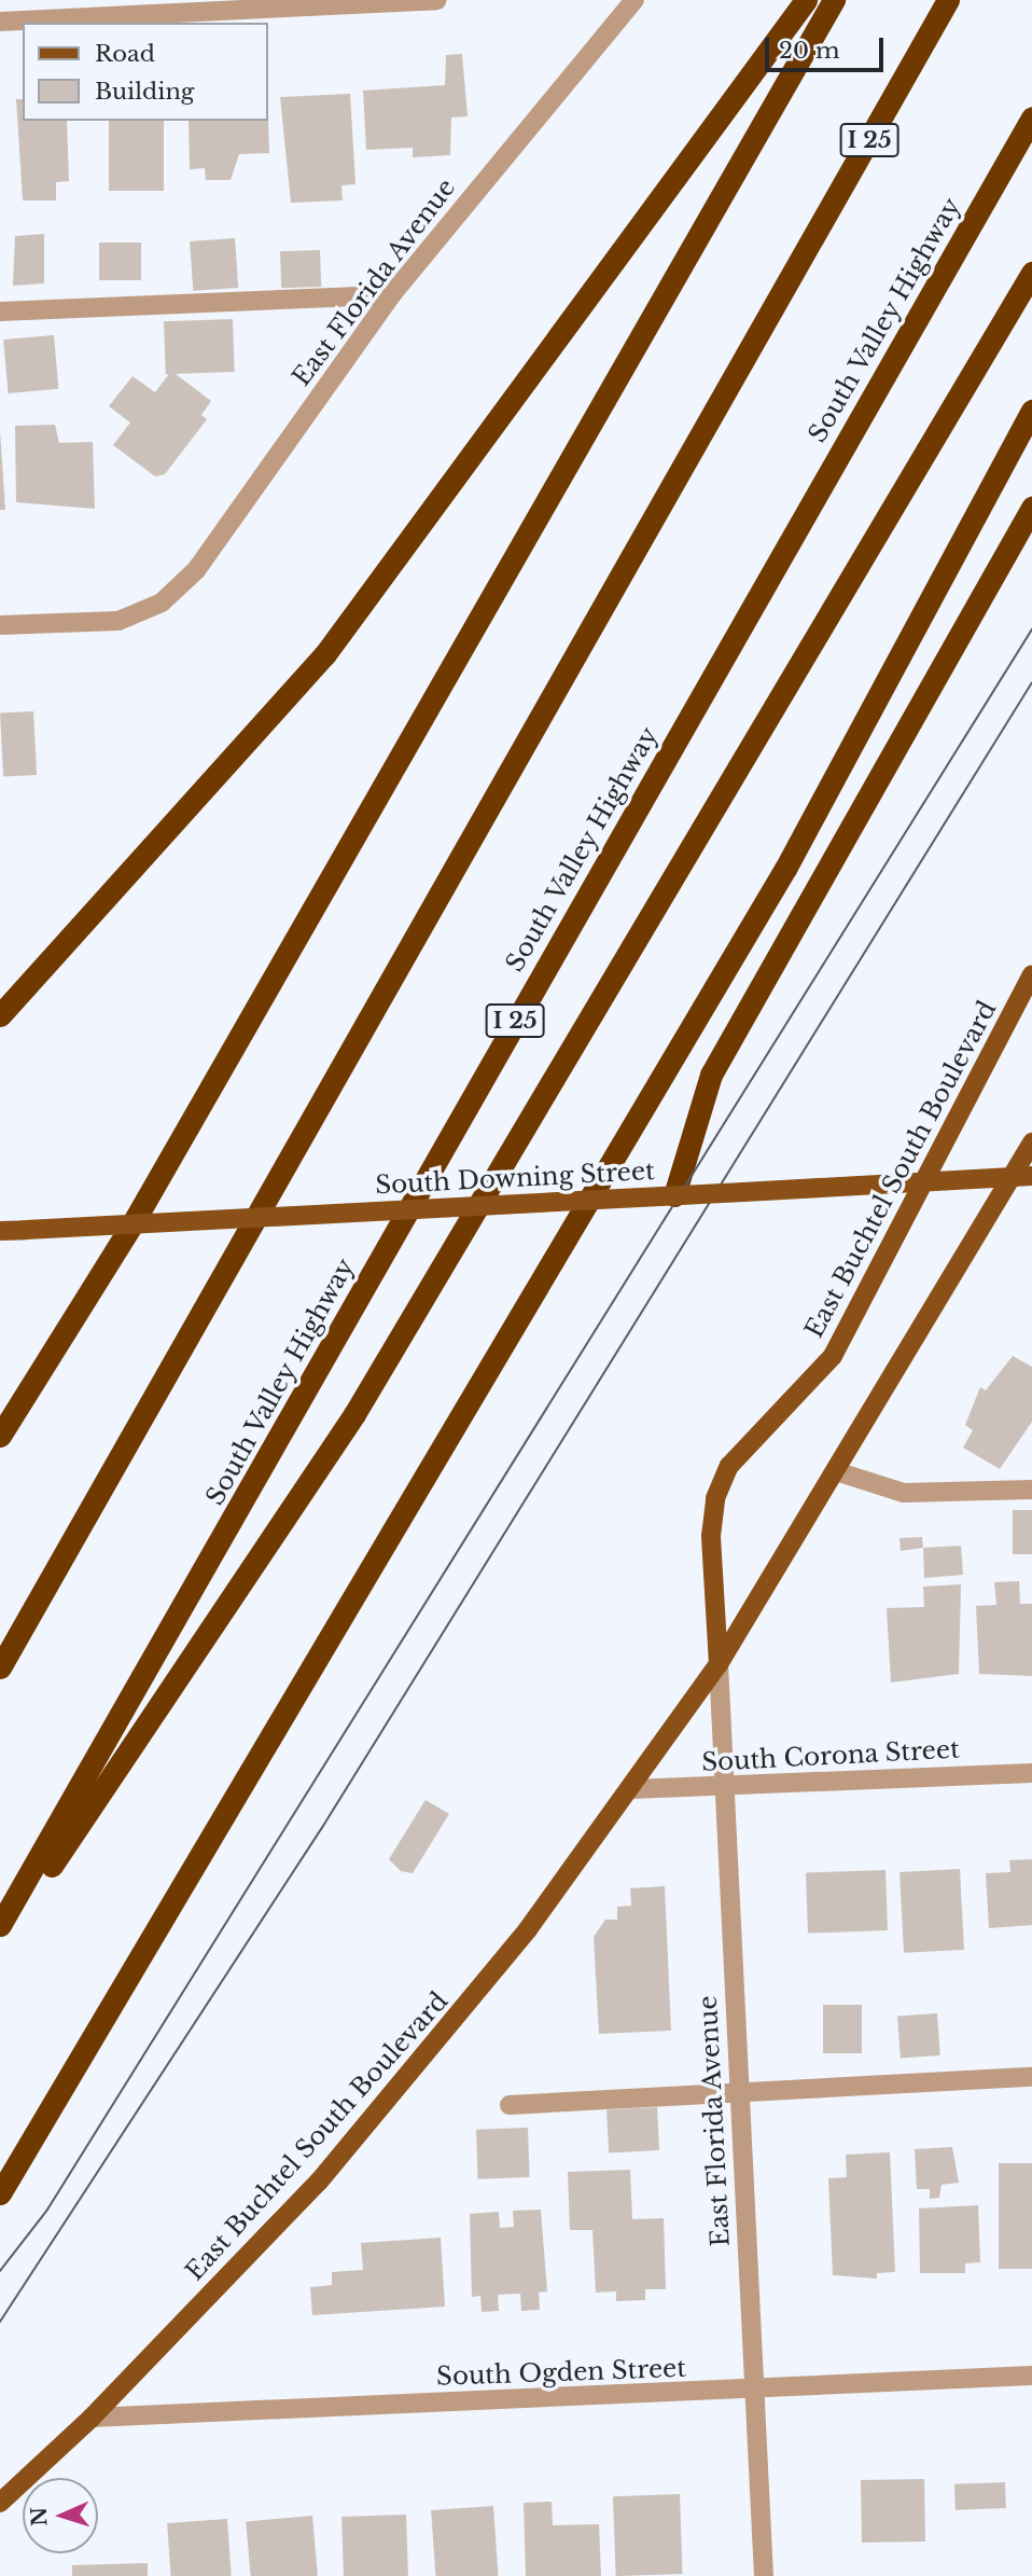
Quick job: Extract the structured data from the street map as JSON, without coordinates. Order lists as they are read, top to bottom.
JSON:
{
  "streets": {
    "highway": ["I 25", "South Valley Highway"],
    "main road": ["East Buchtel South Boulevard", "South Downing Street"],
    "street": ["East Florida Avenue", "South Corona Street", "South Ogden Street"]
  },
  "crossings": [
    ["East Florida Avenue", "East Buchtel South Boulevard"],
    ["East Florida Avenue", "South Corona Street"],
    ["East Florida Avenue", "South Ogden Street"],
    ["East Buchtel South Boulevard", "South Downing Street"],
    ["East Buchtel South Boulevard", "South Corona Street"],
    ["East Buchtel South Boulevard", "South Ogden Street"]
  ],
  "legend": ["Road", "Building"],
  "scale_bar": "20 m",
  "north": "left"
}
